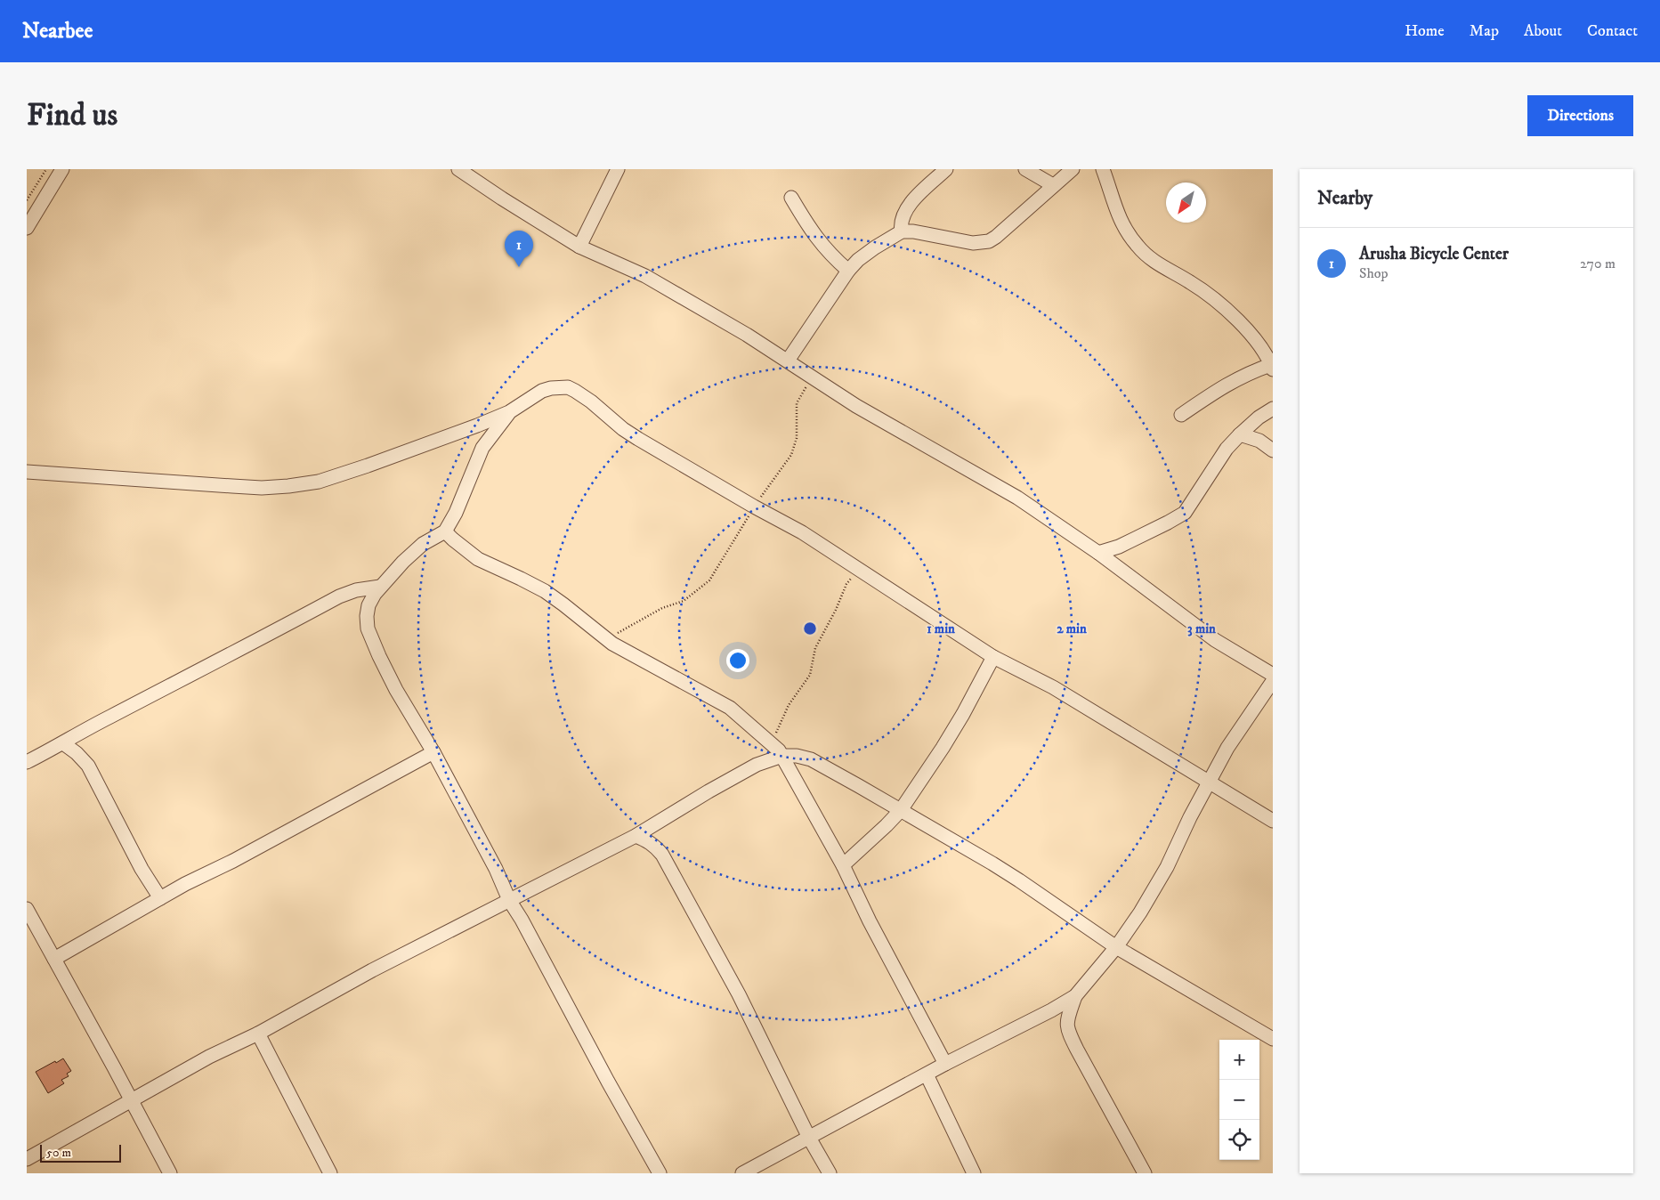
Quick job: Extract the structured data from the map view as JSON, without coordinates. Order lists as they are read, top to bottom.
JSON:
{
  "scale_bar": "50 m",
  "north": "bottom left",
  "page": {
    "header": "Nearbee",
    "nav": [
      "Home",
      "Map",
      "About",
      "Contact"
    ],
    "buttons": "Directions",
    "title": "Find us",
    "heading": "Nearby",
    "list": [
      {
        "mark": "1",
        "name": "Arusha Bicycle Center",
        "note": "Shop",
        "value": "270 m"
      }
    ],
    "pins": "1",
    "map_buttons": ["+", "−"],
    "scale": "50 m"
  },
  "rings": ["1 min", "2 min", "3 min"]
}
